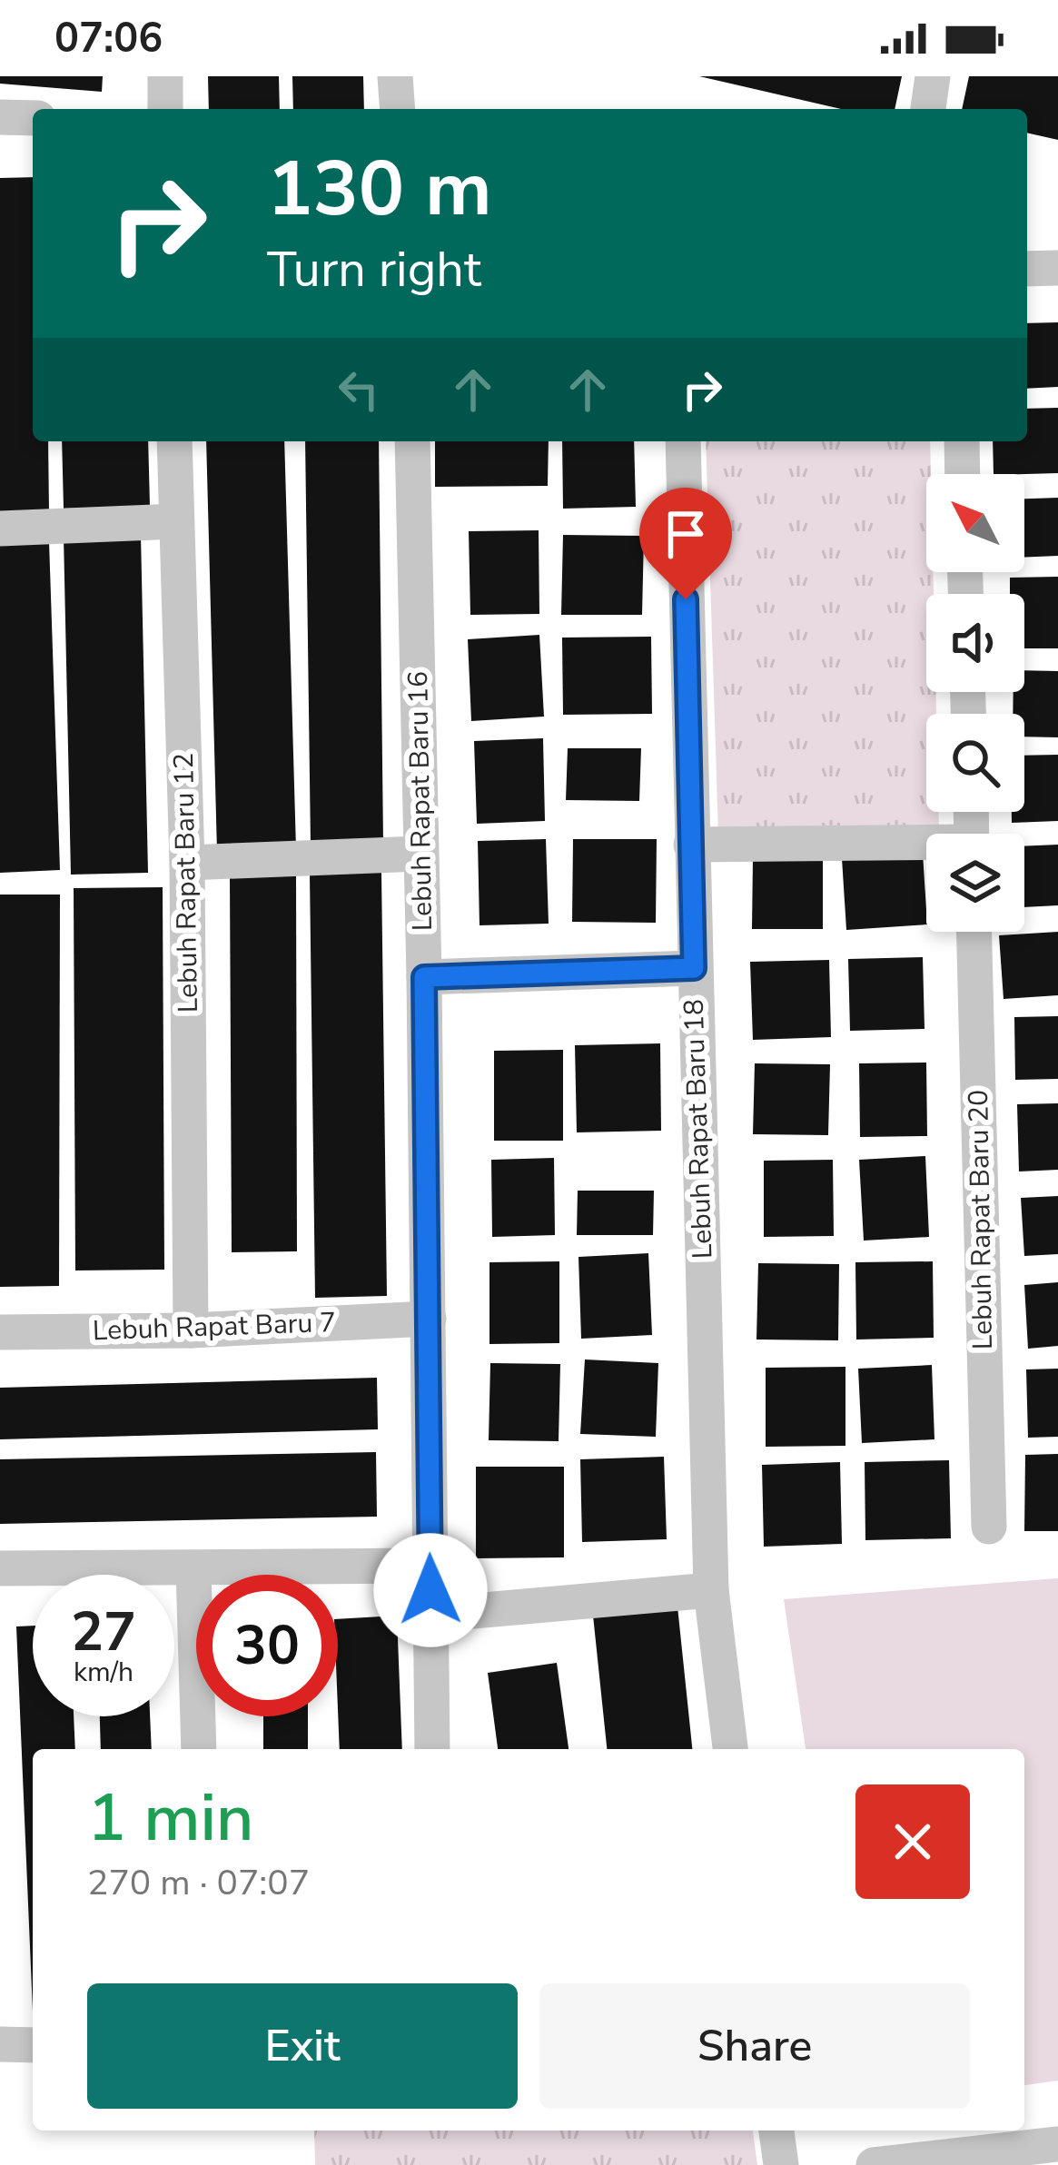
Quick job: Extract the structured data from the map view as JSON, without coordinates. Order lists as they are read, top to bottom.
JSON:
{
  "streets": {
    "street": [
      "Lebuh Rapat Baru 16",
      "Lebuh Rapat Baru 12",
      "Lebuh Rapat Baru 18",
      "Lebuh Rapat Baru 20",
      "Lebuh Rapat Baru 7"
    ]
  },
  "crossings": [
    ["Lebuh Rapat Baru 16", "Lebuh Rapat Baru 7"],
    ["Lebuh Rapat Baru 12", "Lebuh Rapat Baru 7"]
  ],
  "north": "top left",
  "page": {
    "status": "07:06",
    "turn": ["130 m", "Turn right"],
    "speed": "27 km/h",
    "limit": "30",
    "heading": ["1 min", "270 m · 07:07"],
    "buttons": ["Exit", "Share"]
  }
}
